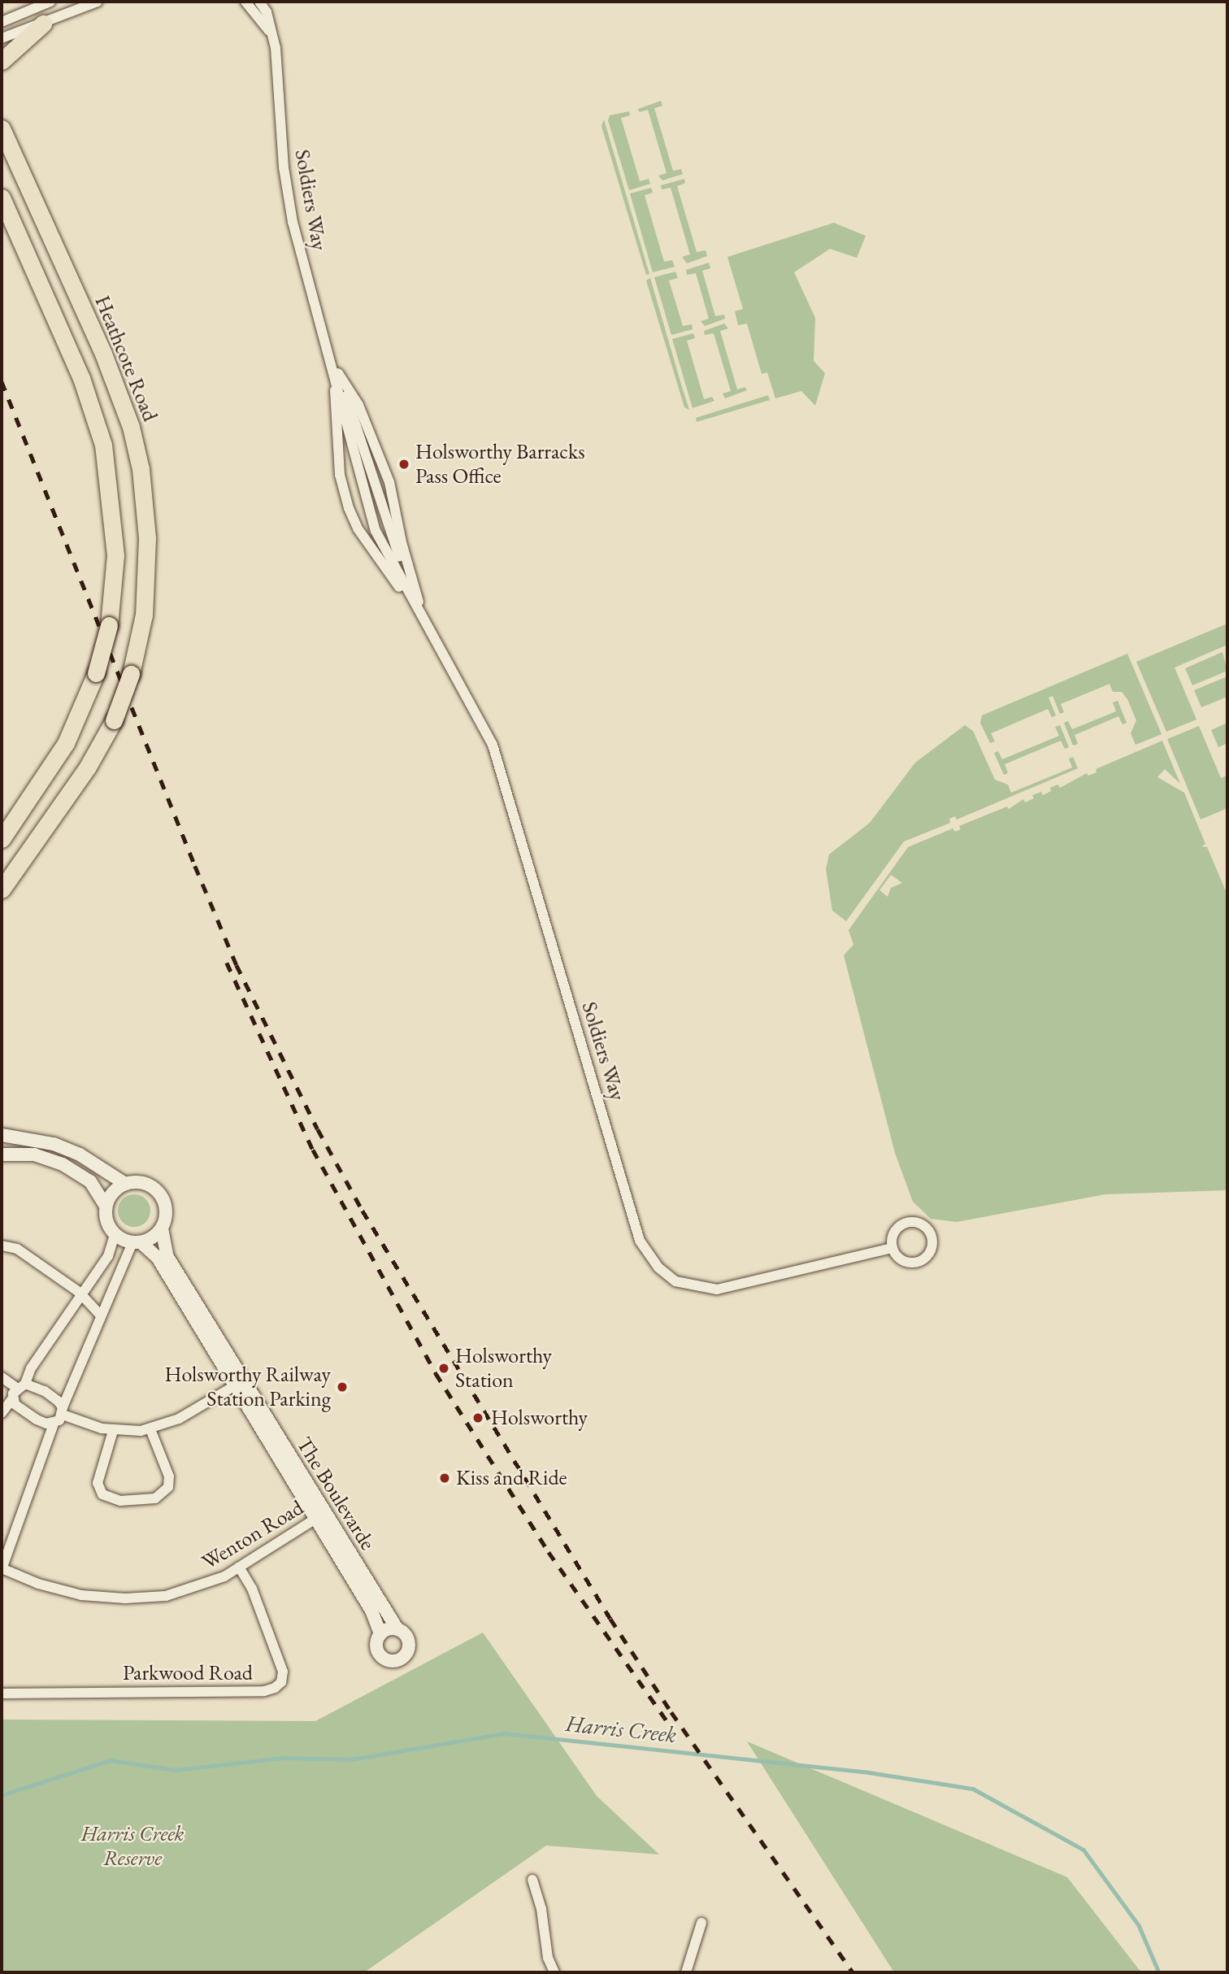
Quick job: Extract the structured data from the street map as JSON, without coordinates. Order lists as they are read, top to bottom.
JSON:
{
  "streets": {
    "main road": ["Heathcote Road"],
    "street": [
      "Soldiers Way",
      "The Boulevarde",
      "Wenton Road",
      "Parkwood Road"
    ]
  },
  "crossings": [
    ["The Boulevarde", "Wenton Road"],
    ["Wenton Road", "Parkwood Road"]
  ],
  "water": ["Harris Creek"],
  "parks": ["Harris Creek Reserve"],
  "places": [
    "Holsworthy Barracks Pass Office",
    "Holsworthy Station",
    "Holsworthy Railway Station Parking",
    "Holsworthy",
    "Kiss and Ride"
  ]
}
